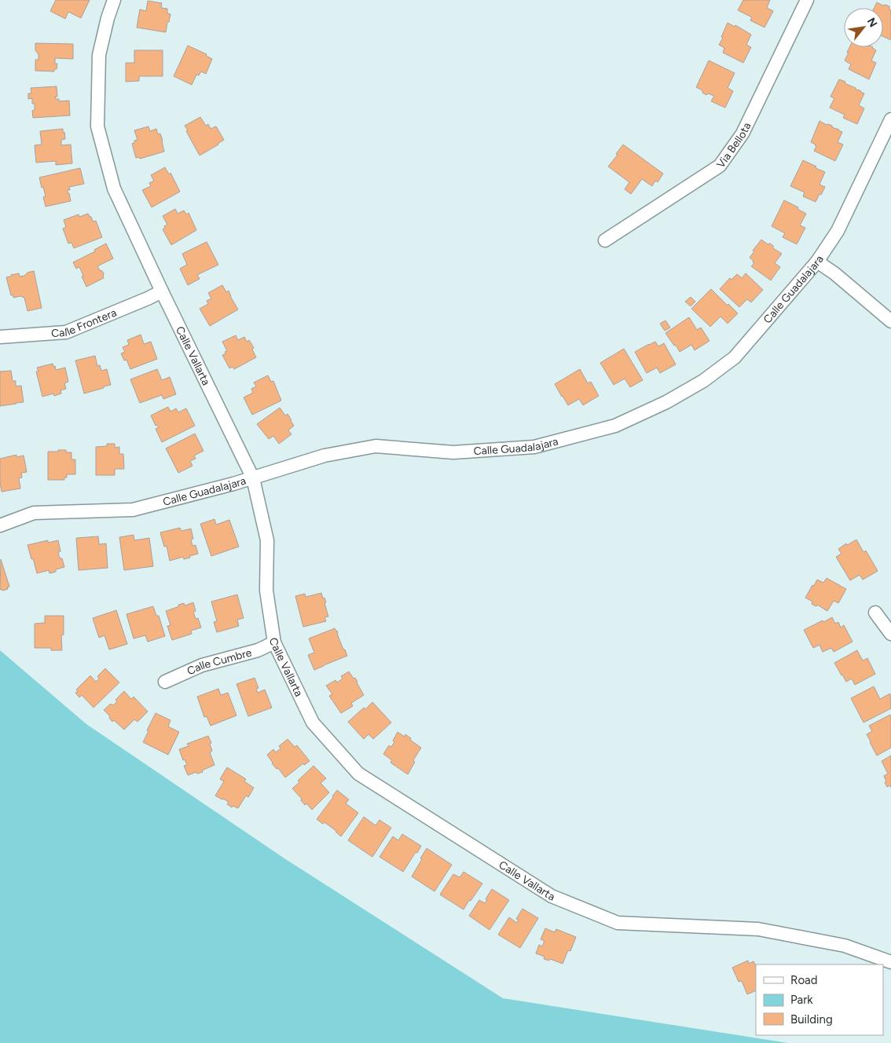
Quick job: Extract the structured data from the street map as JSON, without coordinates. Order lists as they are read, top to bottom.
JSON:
{
  "streets": {
    "street": [
      "Via Bellota",
      "Calle Guadalajara",
      "Calle Frontera",
      "Calle Vallarta",
      "Calle Cumbre"
    ]
  },
  "crossings": [
    ["Calle Guadalajara", "Calle Vallarta"],
    ["Calle Frontera", "Calle Vallarta"],
    ["Calle Vallarta", "Calle Cumbre"]
  ],
  "legend": ["Road", "Park", "Building"],
  "north": "top right"
}
